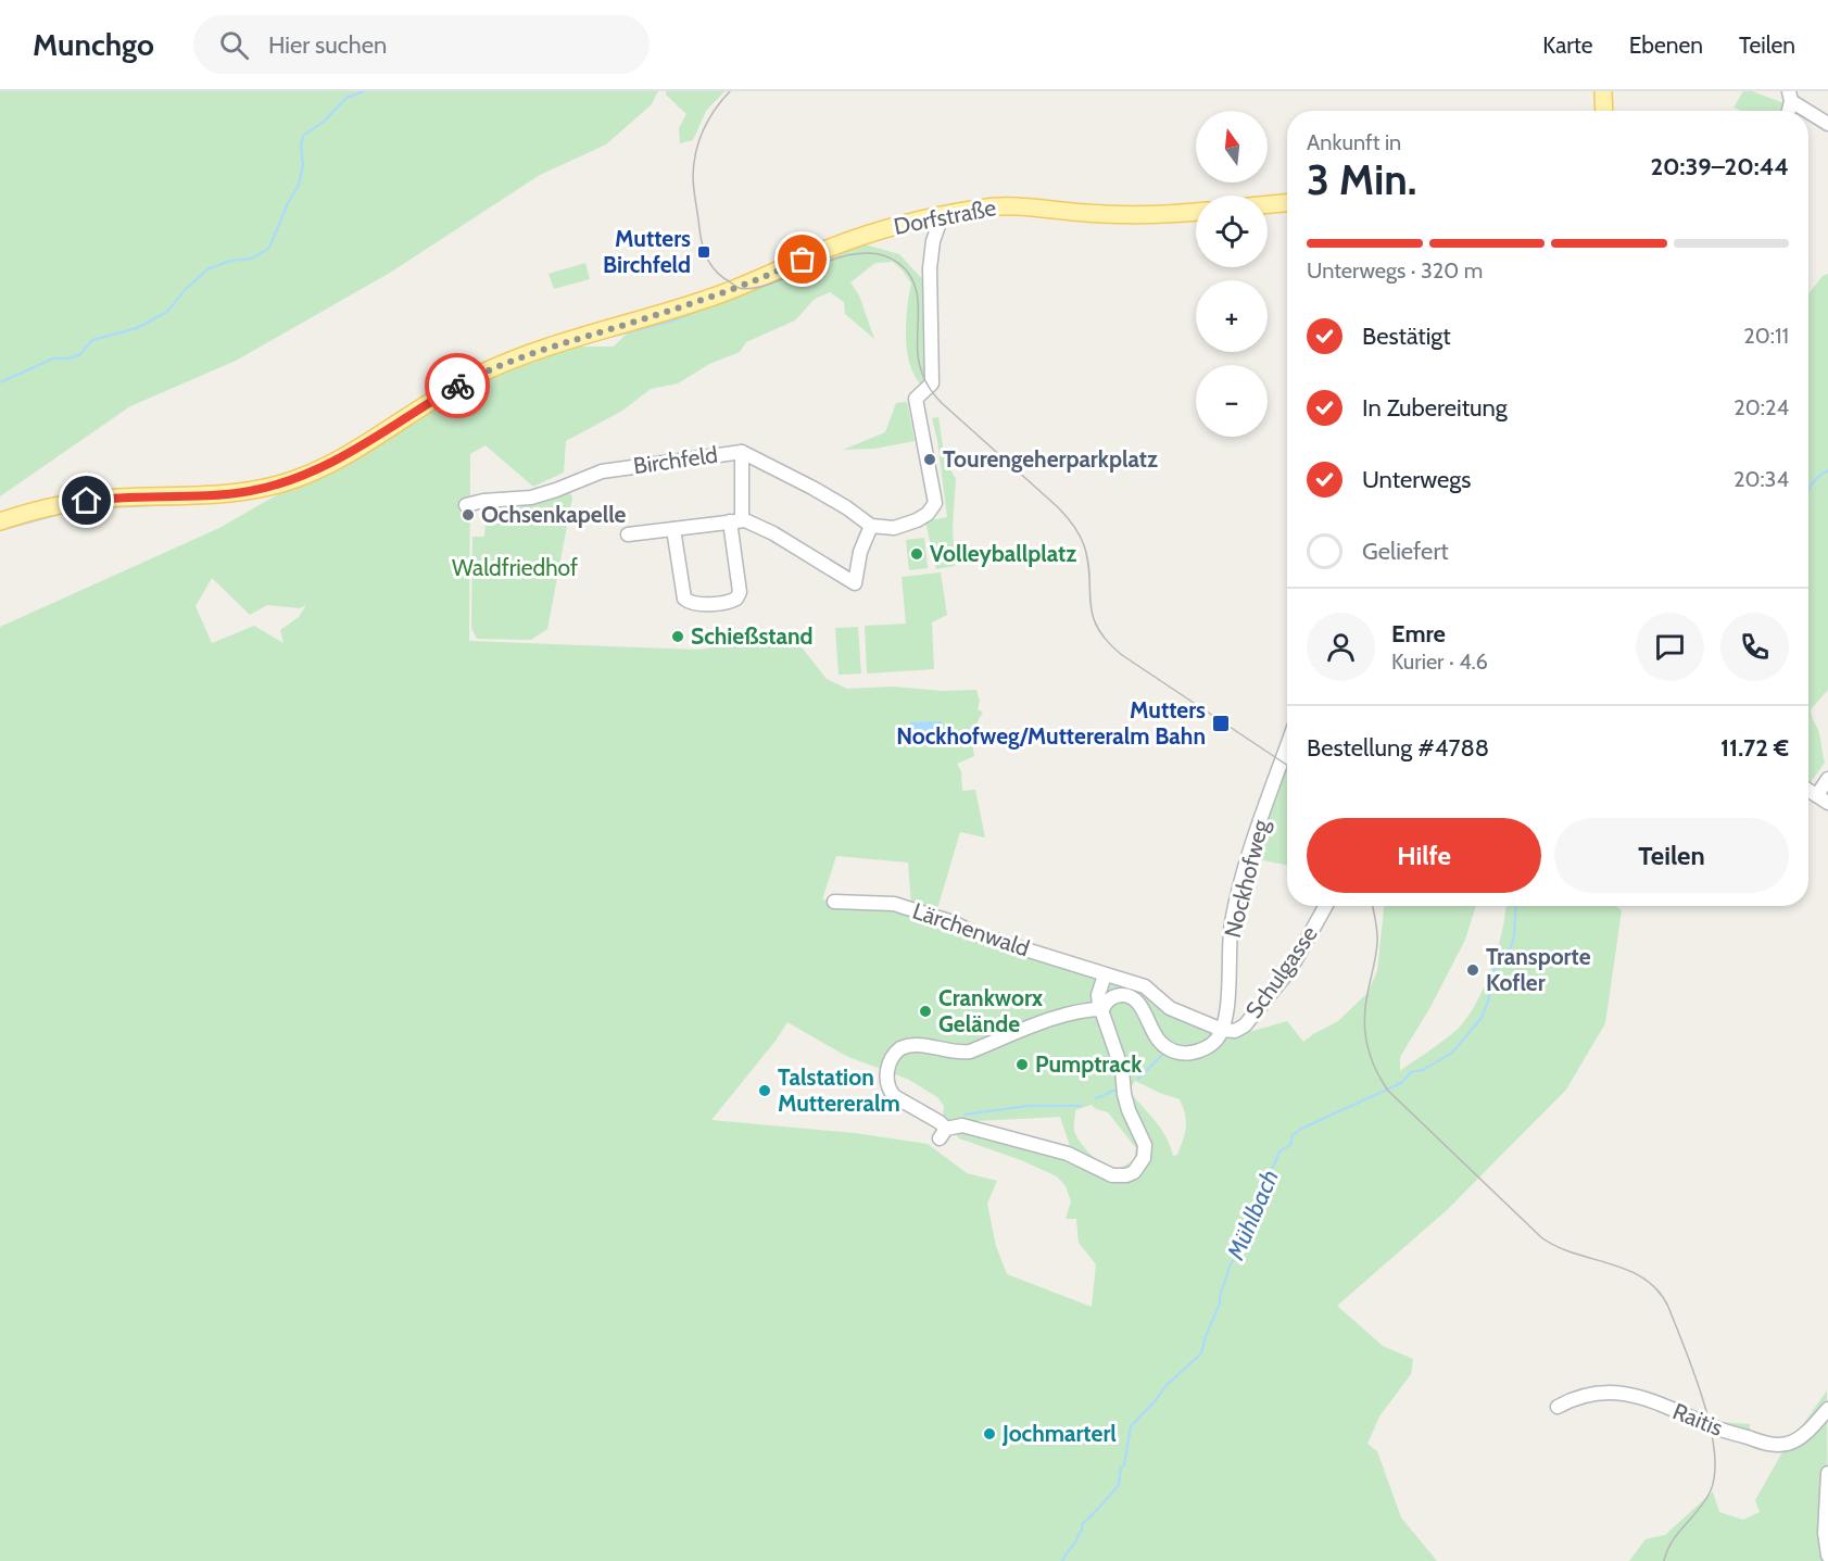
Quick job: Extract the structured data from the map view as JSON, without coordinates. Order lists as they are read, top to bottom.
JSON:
{
  "streets": {
    "main road": ["Dorfstraße"],
    "street": [
      "Birchfeld",
      "Nockhofweg",
      "Lärchenwald",
      "Schulgasse",
      "Raitis"
    ]
  },
  "crossings": [
    ["Nockhofweg", "Lärchenwald"],
    ["Nockhofweg", "Schulgasse"],
    ["Lärchenwald", "Schulgasse"]
  ],
  "water": ["Mühlbach"],
  "parks": ["Waldfriedhof"],
  "places": {
    "transit": ["Mutters Birchfeld", "Mutters Nockhofweg/Muttereralm Bahn"],
    "other": [
      "Tourengeherparkplatz",
      "Ochsenkapelle",
      "Volleyballplatz",
      "Schießstand",
      "Transporte Kofler",
      "Crankworx Gelände",
      "Pumptrack",
      "Talstation Muttereralm",
      "Jochmarterl"
    ]
  },
  "north": "top",
  "page": {
    "header": "Munchgo",
    "search": "Hier suchen",
    "nav": ["Karte", "Ebenen", "Teilen"],
    "map_buttons": ["+", "−"],
    "heading": ["3 Min.", "Ankunft in", "20:39–20:44"],
    "panel": [
      "Emre",
      "Kurier · 4.6",
      "Bestellung #4788",
      "11.72 €"
    ],
    "bar": "Unterwegs · 320 m",
    "list": [
      ["Bestätigt", "20:11"],
      ["In Zubereitung", "20:24"],
      ["Unterwegs", "20:34"],
      "Geliefert"
    ],
    "buttons": ["Hilfe", "Teilen"]
  }
}
